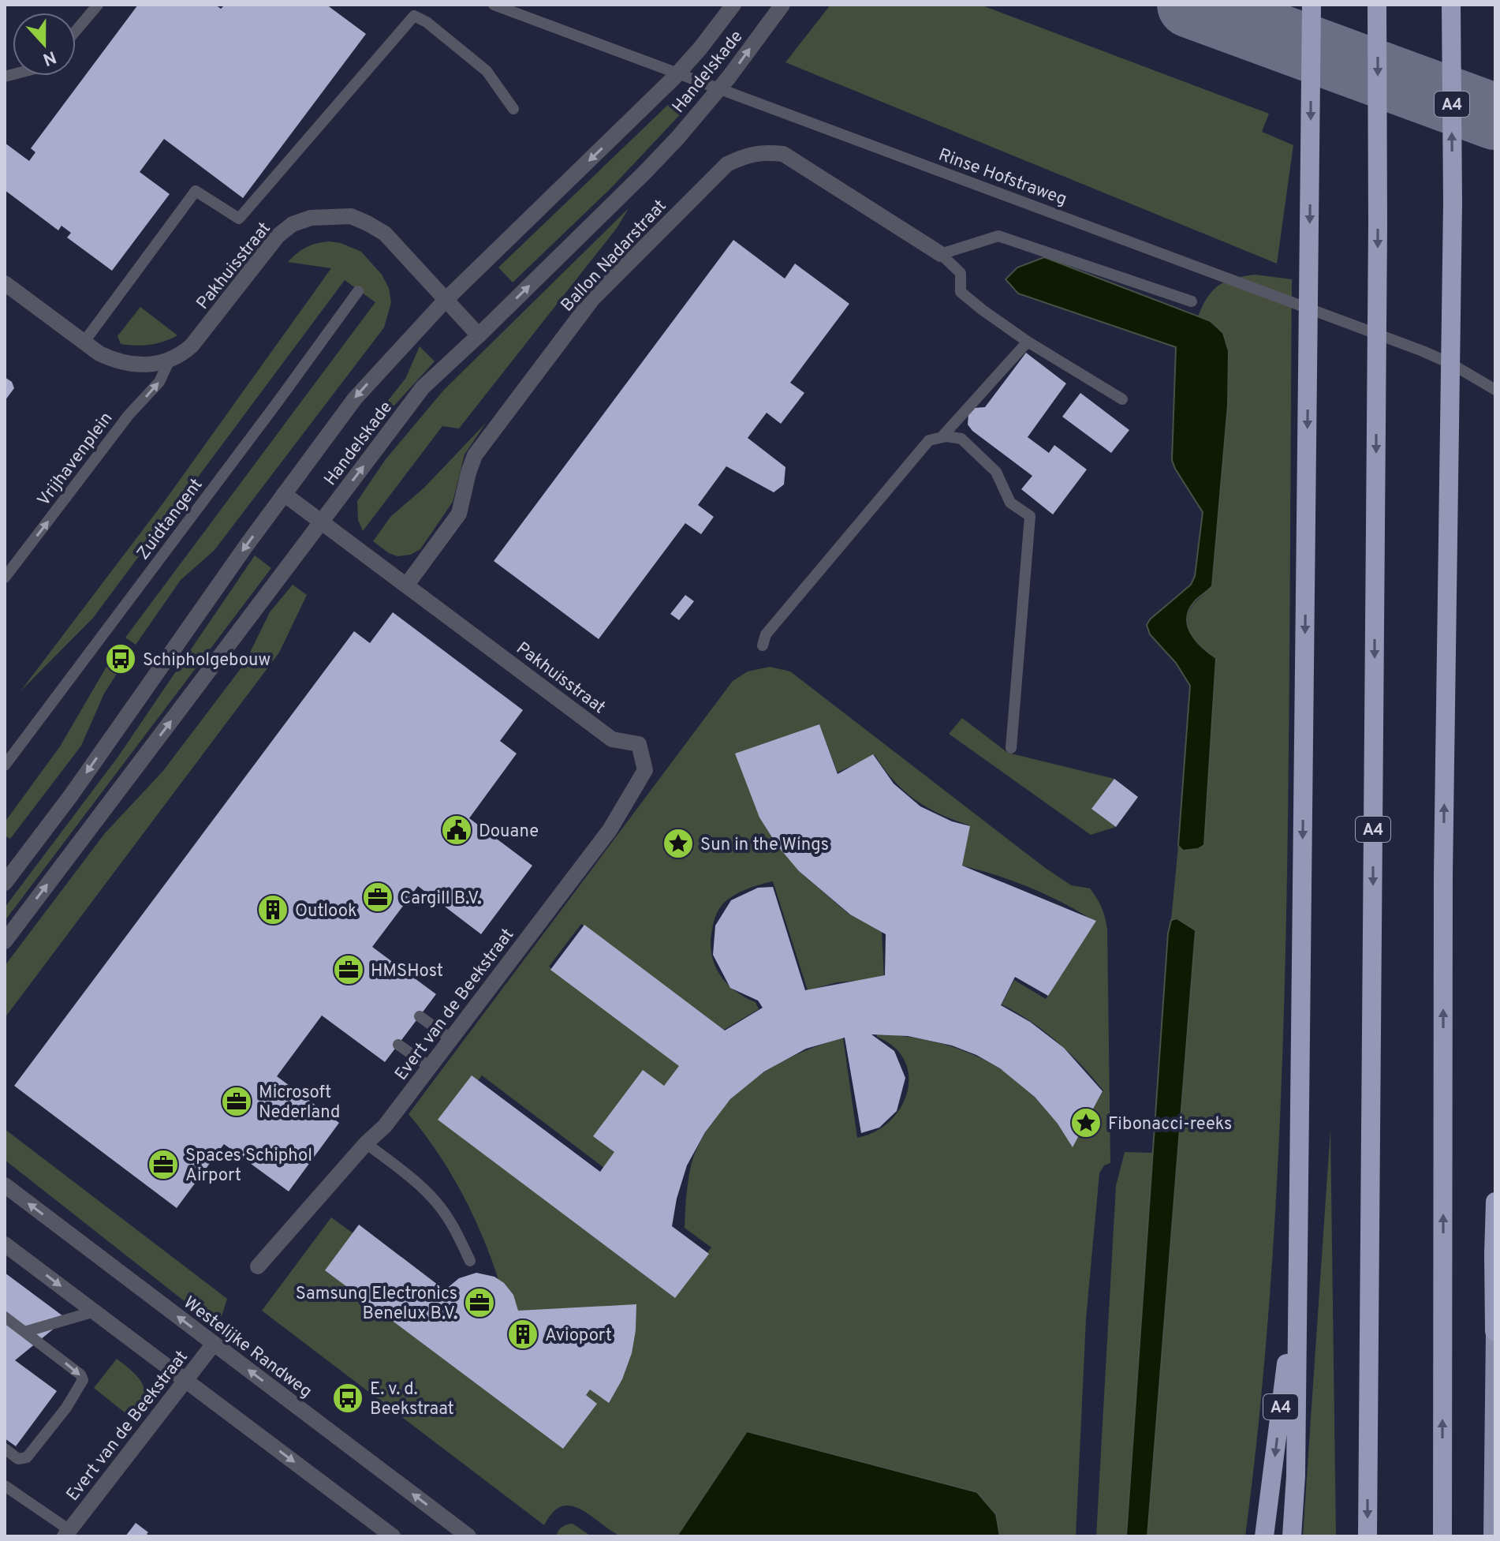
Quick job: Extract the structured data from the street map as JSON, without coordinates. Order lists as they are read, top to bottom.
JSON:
{
  "streets": {
    "highway": ["A4"],
    "street": [
      "Handelskade",
      "Ballon Nadarstraat",
      "Pakhuisstraat",
      "Evert van de Beekstraat",
      "Westelijke Randweg"
    ],
    "lane": ["Rinse Hofstraweg", "Vrijhavenplein", "Zuidtangent"]
  },
  "crossings": [
    ["Handelskade", "Pakhuisstraat"],
    ["Ballon Nadarstraat", "Pakhuisstraat"],
    ["Pakhuisstraat", "Vrijhavenplein"],
    ["Pakhuisstraat", "Evert van de Beekstraat"],
    ["Evert van de Beekstraat", "Westelijke Randweg"]
  ],
  "one_way": ["Vrijhavenplein"],
  "places": {
    "bus stop": ["Schipholgebouw", "E. v. d. Beekstraat"],
    "public building": ["Douane"],
    "place": ["Sun in the Wings", "Fibonacci-reeks"],
    "office": [
      "Cargill B.V.",
      "HMSHost",
      "Microsoft Nederland",
      "Spaces Schiphol Airport",
      "Samsung Electronics Benelux B.V."
    ],
    "building": ["Outlook", "Avioport"]
  },
  "north": "bottom"
}
